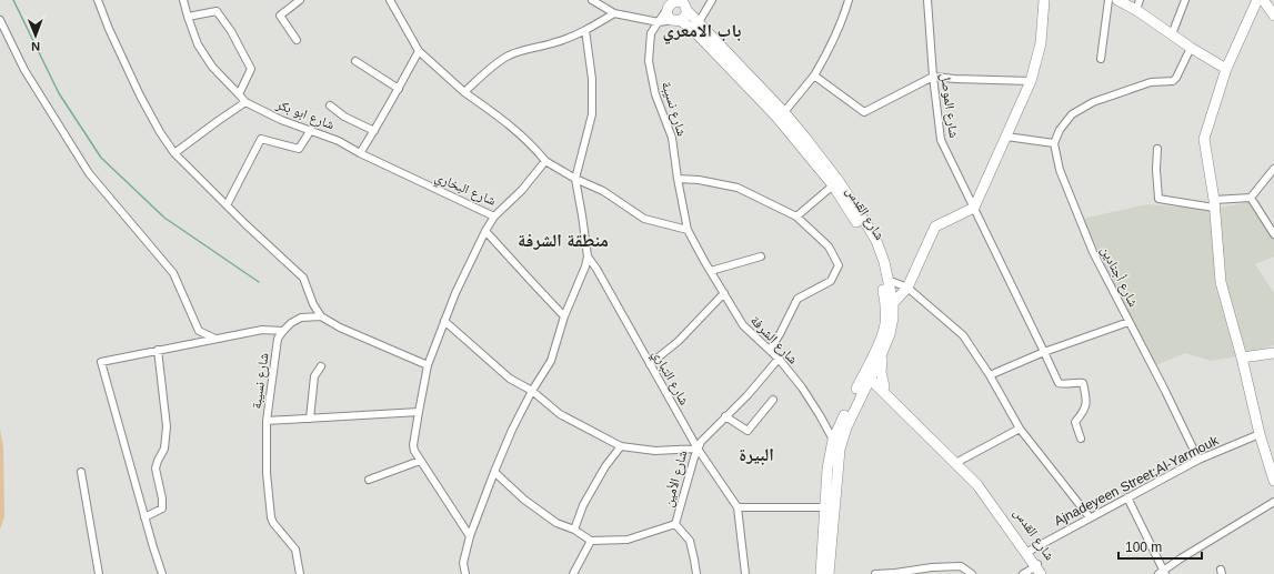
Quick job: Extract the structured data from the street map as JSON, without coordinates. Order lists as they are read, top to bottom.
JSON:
{
  "streets": {
    "main road": ["شارع القدس"],
    "street": [
      "شارع الموصل",
      "شارع نسيبة",
      "شارع ابو بكر",
      "شارع البخاري",
      "شارع أجنادين",
      "شارع الشرفة",
      "شارع التباري",
      "شارع الأمين",
      "Ajnadeyeen Street;Al-Yarmouk"
    ]
  },
  "crossings": [
    ["شارع نسيبة", "شارع القدس"],
    ["شارع نسيبة", "شارع الشرفة"],
    ["شارع ابو بكر", "شارع البخاري"],
    ["شارع القدس", "شارع الشرفة"],
    ["شارع القدس", "Ajnadeyeen Street;Al-Yarmouk"],
    ["شارع أجنادين", "Ajnadeyeen Street;Al-Yarmouk"],
    ["شارع التباري", "شارع الأمين"]
  ],
  "districts": ["باب الامعري", "منطقة الشرفة", "البيرة"],
  "scale_bar": "100 m",
  "north": "bottom"
}
